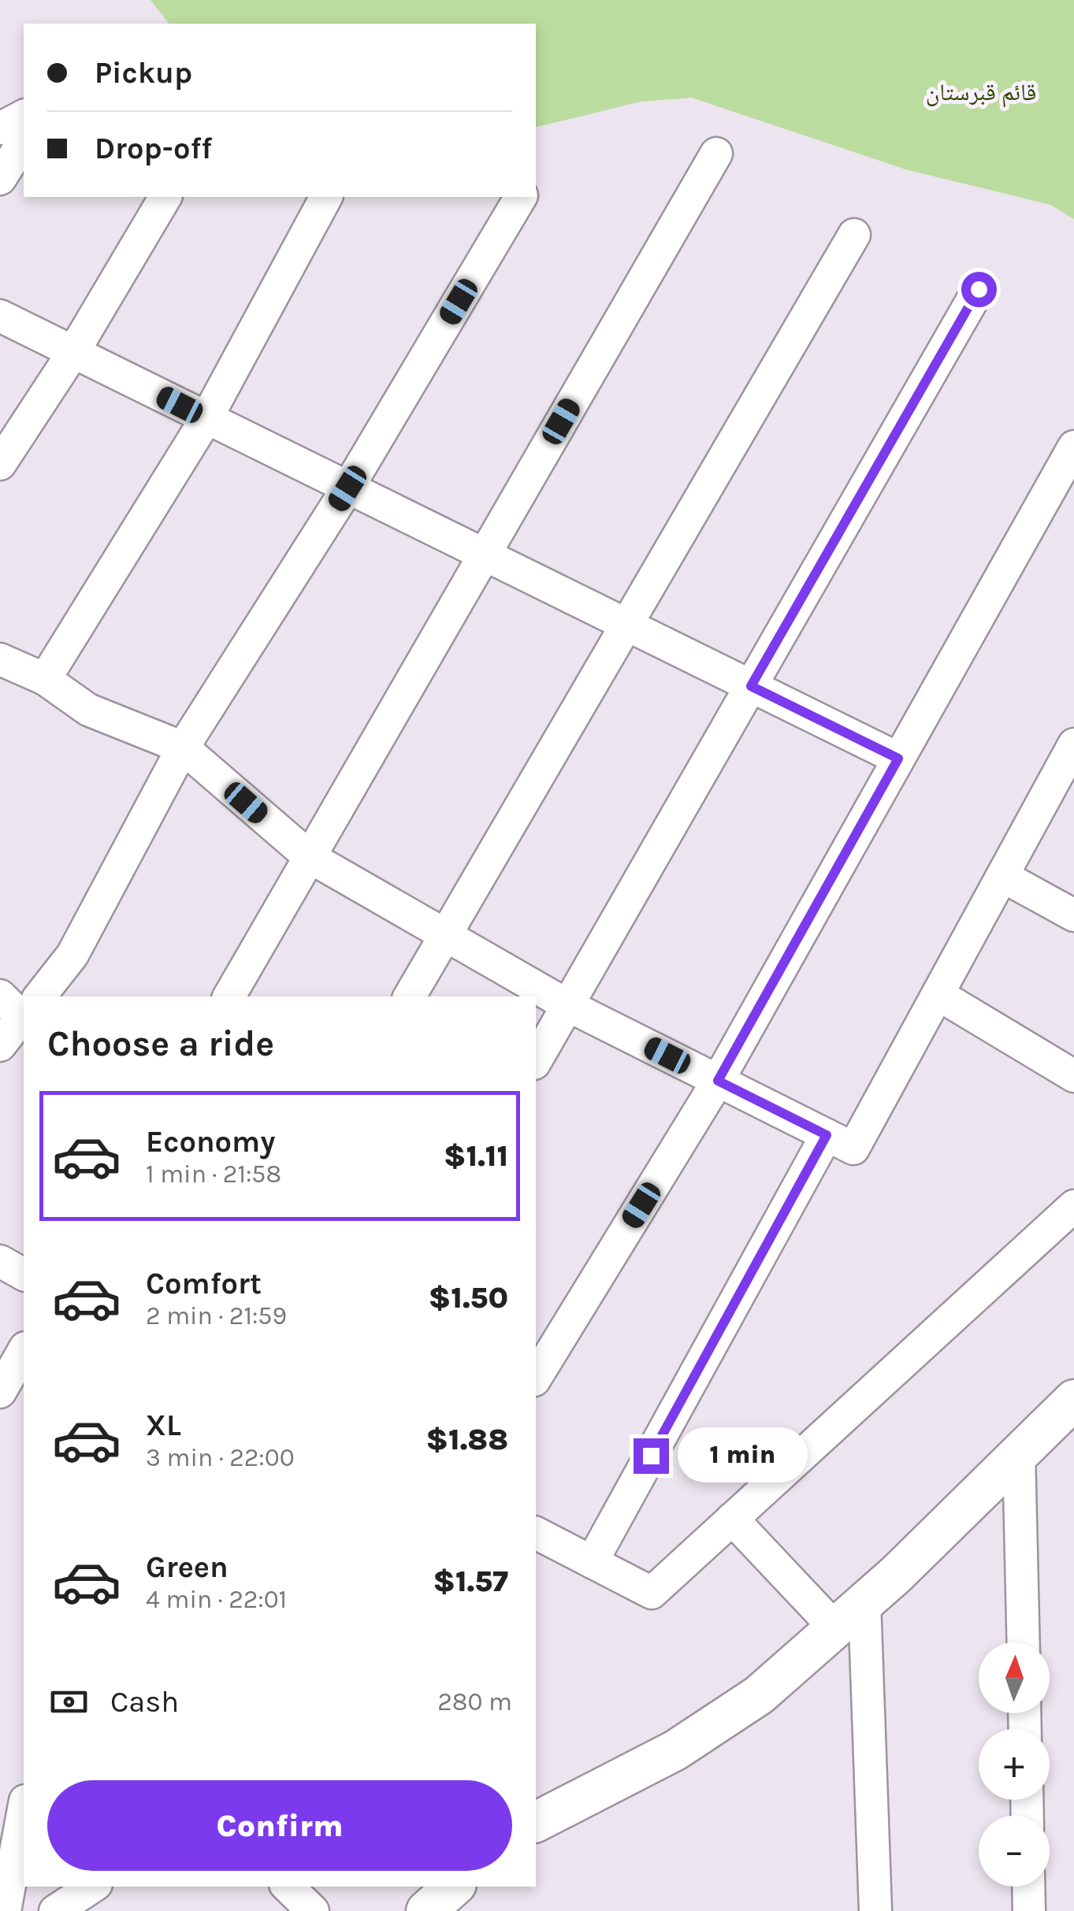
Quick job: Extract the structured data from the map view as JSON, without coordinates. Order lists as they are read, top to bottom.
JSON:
{
  "parks": ["قائم قبرستان"],
  "north": "top",
  "page": {
    "banner": ["Pickup", "Drop-off"],
    "heading": "Choose a ride",
    "list": [
      {
        "name": "Economy",
        "note": "1 min · 21:58",
        "value": "$1.11"
      },
      {
        "name": "Comfort",
        "note": "2 min · 21:59",
        "value": "$1.50"
      },
      {
        "name": "XL",
        "note": "3 min · 22:00",
        "value": "$1.88"
      },
      {
        "name": "Green",
        "note": "4 min · 22:01",
        "value": "$1.57"
      }
    ],
    "bubble": "1 min",
    "map_buttons": ["+", "−"],
    "pay": ["Cash", "280 m"],
    "buttons": "Confirm"
  }
}
